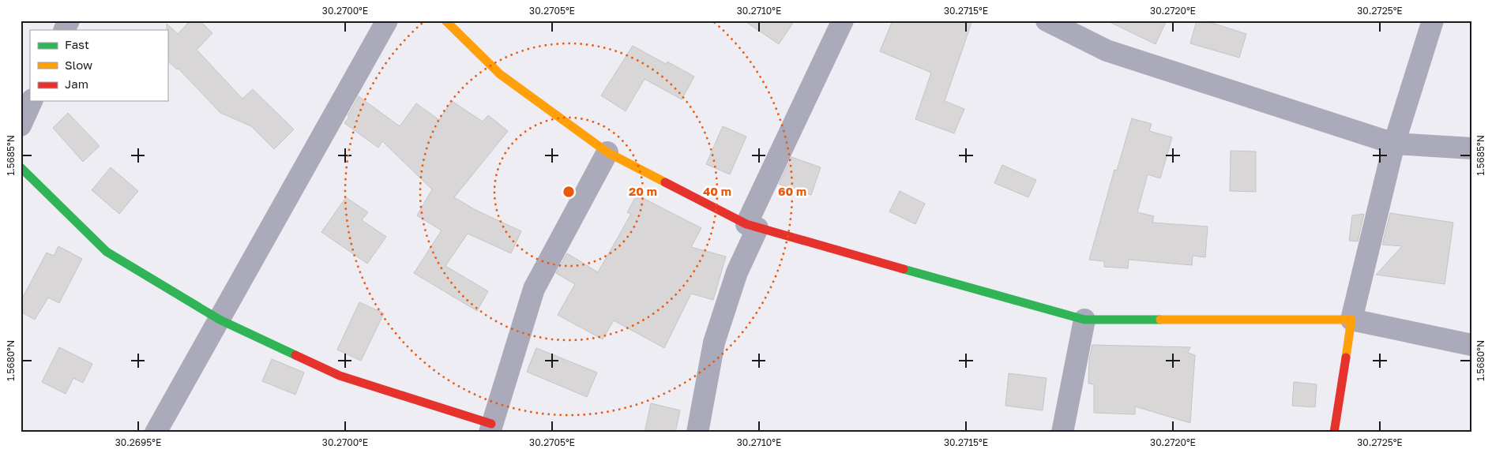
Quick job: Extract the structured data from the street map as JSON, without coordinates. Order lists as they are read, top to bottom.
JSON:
{
  "legend": ["Fast", "Slow", "Jam"],
  "coordinates": [
    "30.2700°E",
    "30.2705°E",
    "30.2710°E",
    "30.2715°E",
    "30.2720°E",
    "30.2725°E",
    "1.5685°N",
    "1.5680°N",
    "30.2695°E"
  ],
  "rings": ["20 m", "40 m", "60 m"]
}
